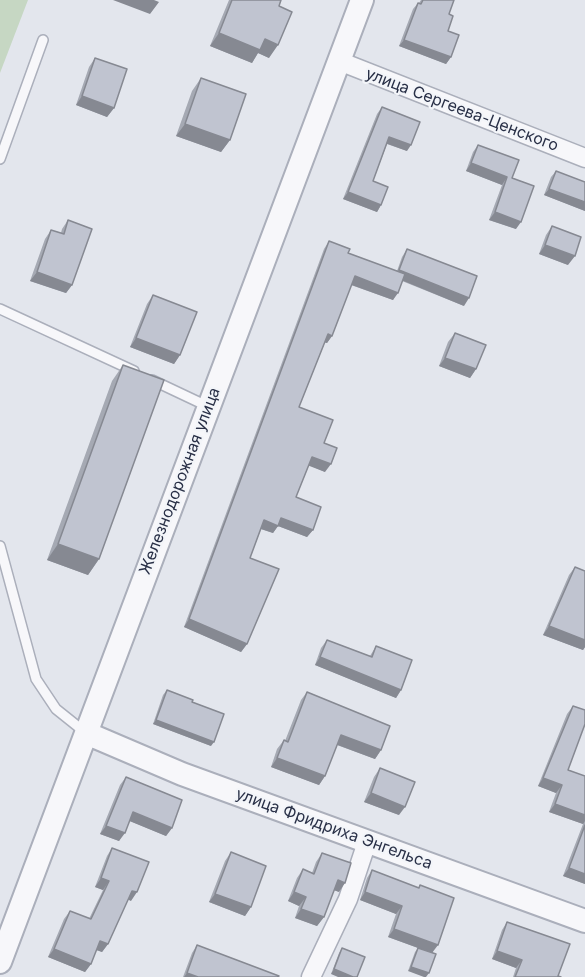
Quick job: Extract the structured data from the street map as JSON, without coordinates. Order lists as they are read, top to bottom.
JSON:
{
  "streets": {
    "street": ["улица Сергеева-Ценского", "Железнодорожная улица", "улица Фридриха Энгельса"]
  },
  "crossings": [
    ["улица Сергеева-Ценского", "Железнодорожная улица"],
    ["Железнодорожная улица", "улица Фридриха Энгельса"]
  ]
}
